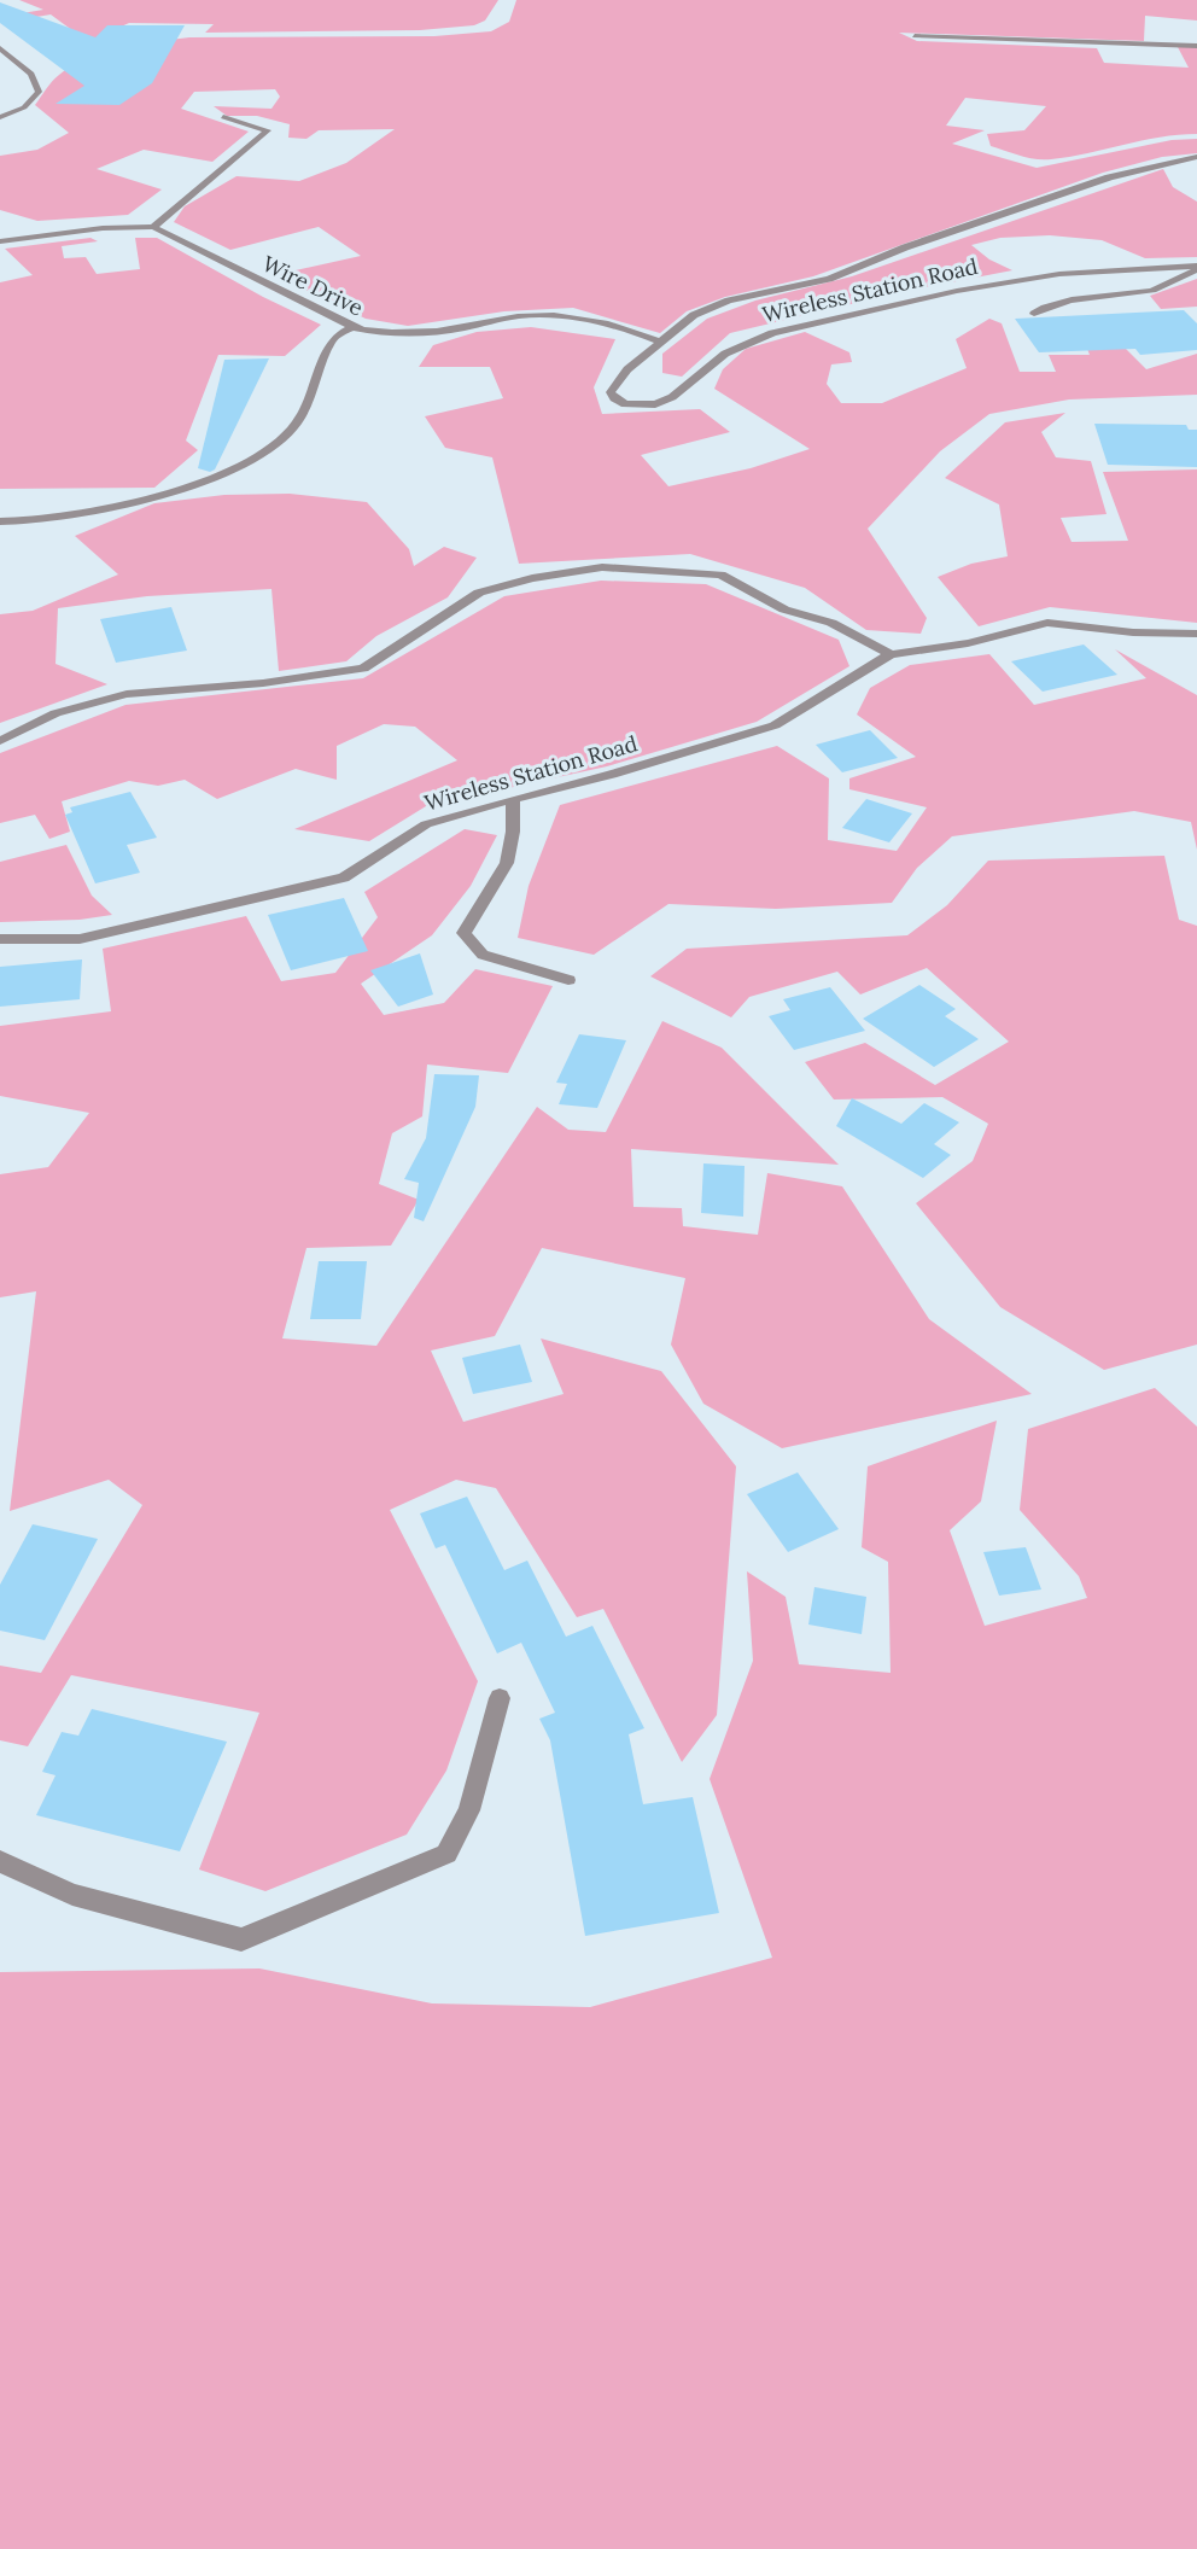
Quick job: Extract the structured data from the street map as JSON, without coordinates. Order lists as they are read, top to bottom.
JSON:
{
  "streets": {
    "street": ["Wire Drive", "Wireless Station Road"]
  },
  "crossings": [
    ["Wire Drive", "Wireless Station Road"]
  ]
}
